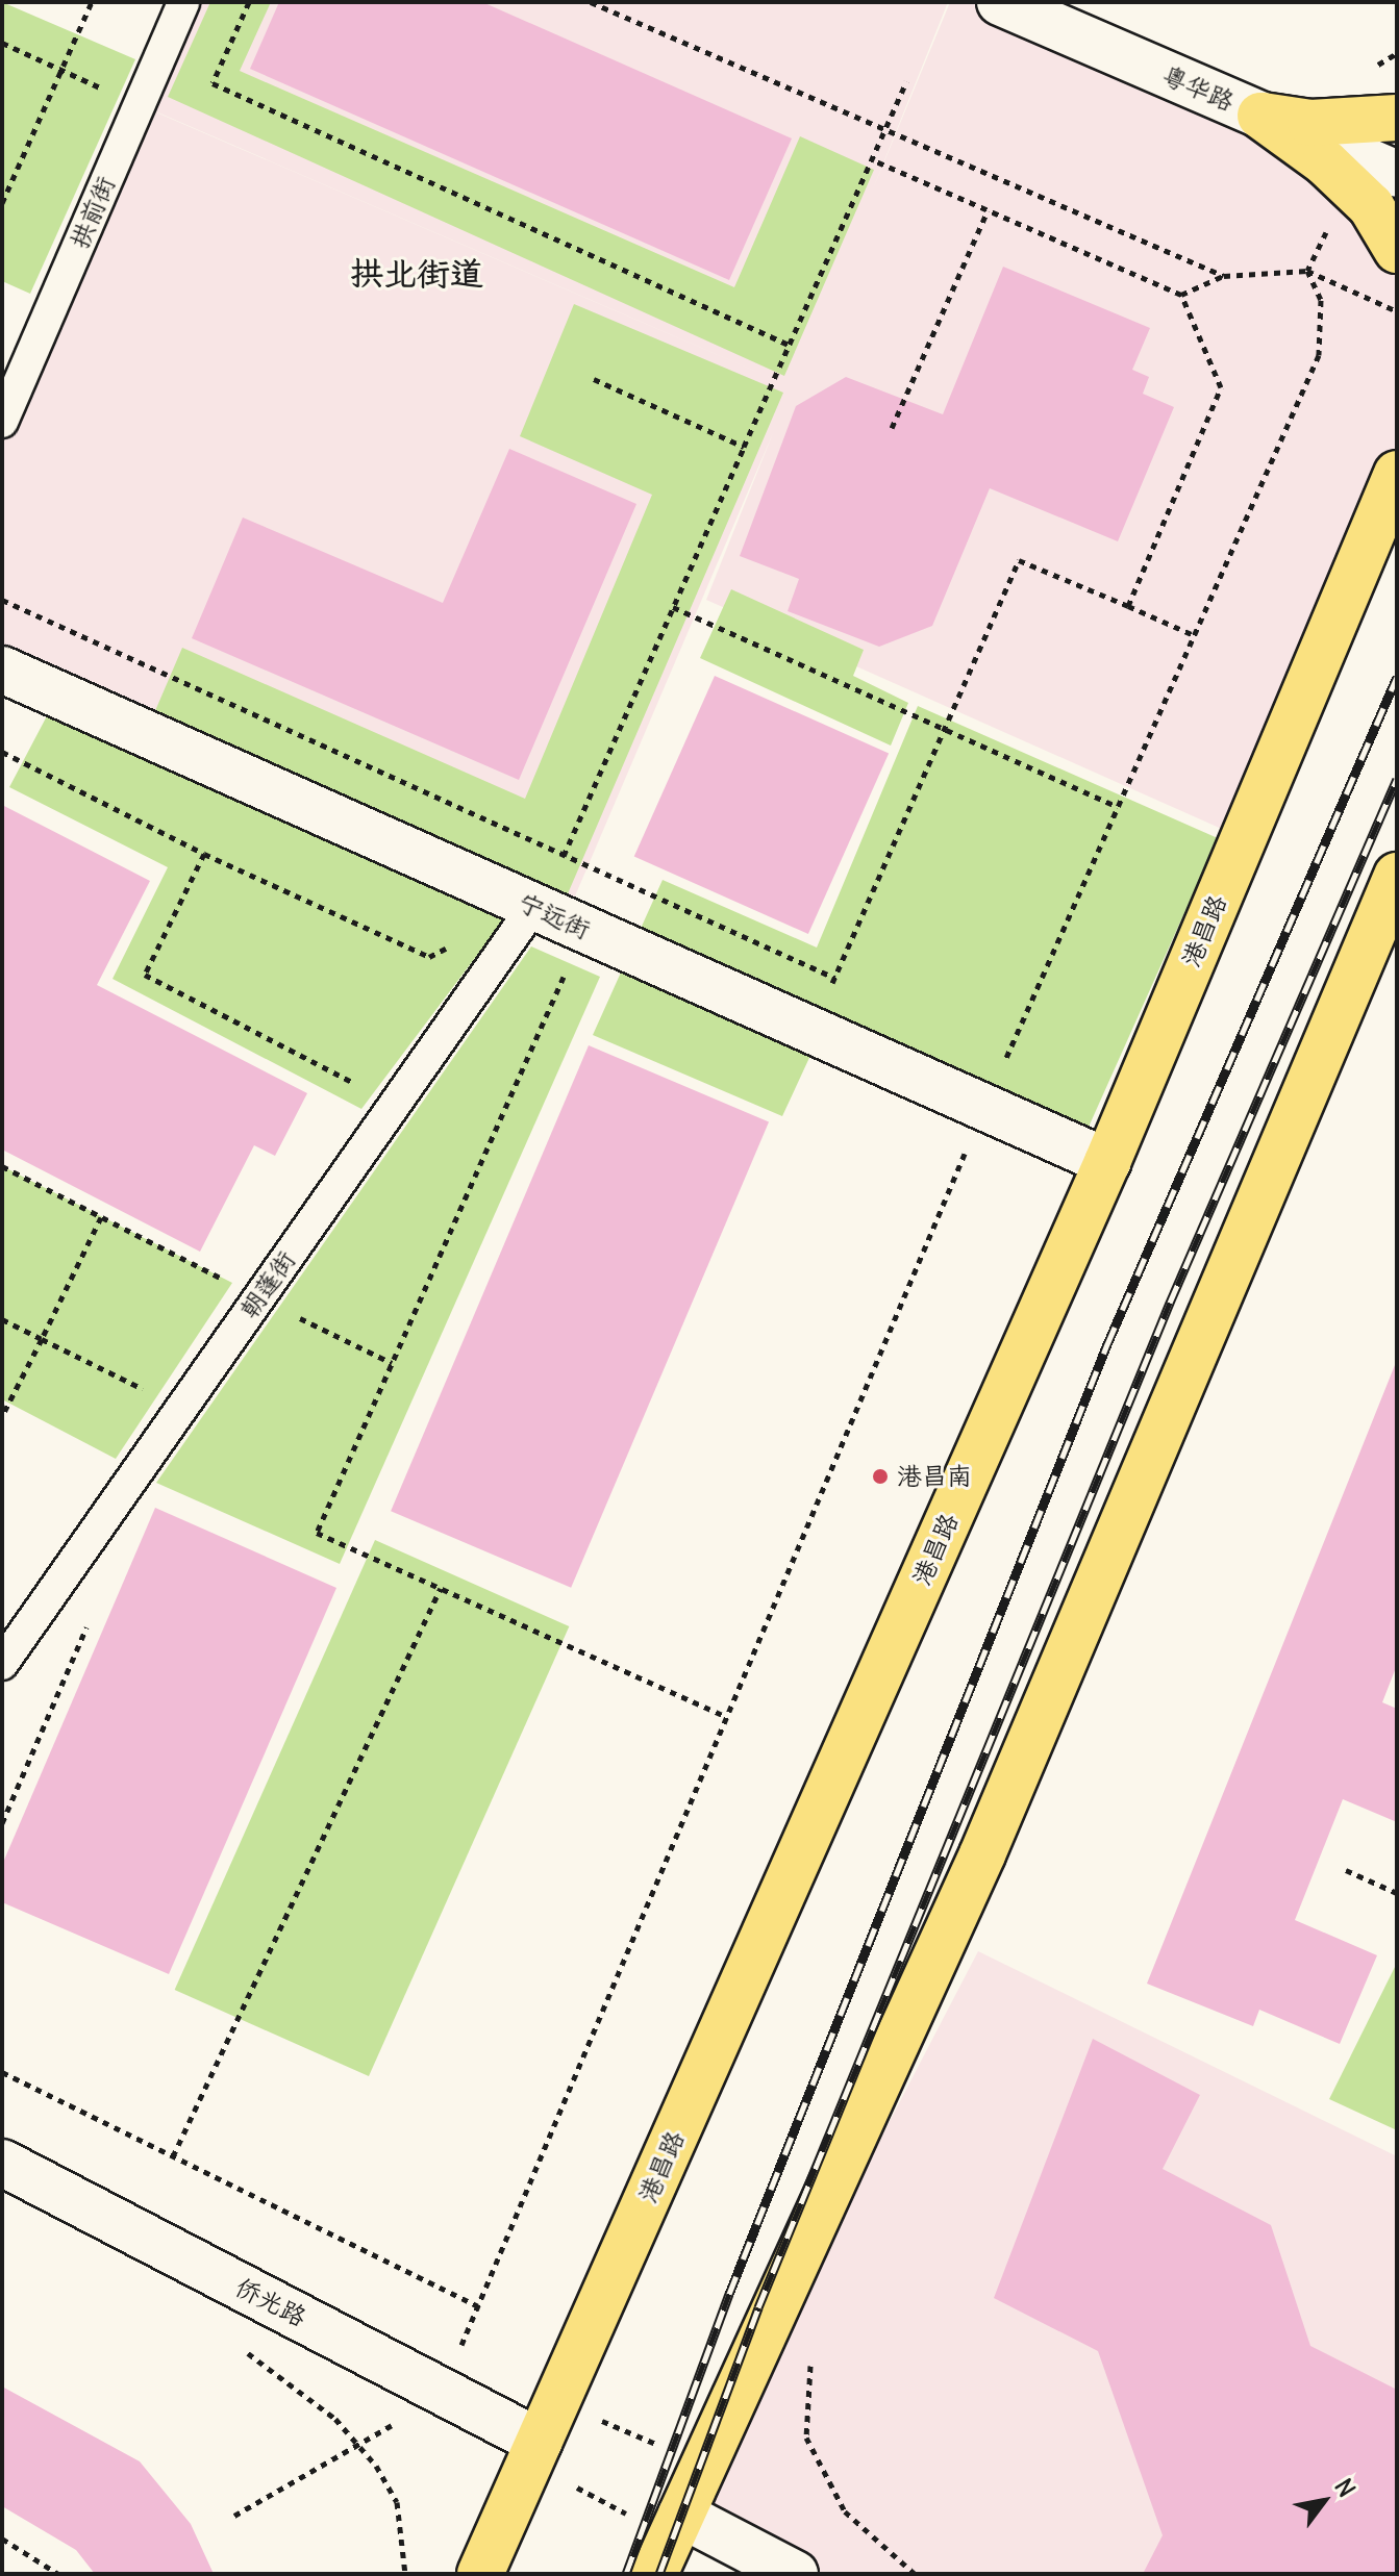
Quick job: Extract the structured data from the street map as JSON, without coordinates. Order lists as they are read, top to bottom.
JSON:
{
  "streets": {
    "main road": ["港昌路"],
    "street": ["粤华路", "宁远街", "侨光路"],
    "lane": ["拱前街", "朝蓬街"]
  },
  "crossings": [
    ["宁远街", "港昌路"],
    ["宁远街", "朝蓬街"],
    ["港昌路", "侨光路"]
  ],
  "districts": ["拱北街道"],
  "places": ["港昌南"],
  "north": "top right"
}
